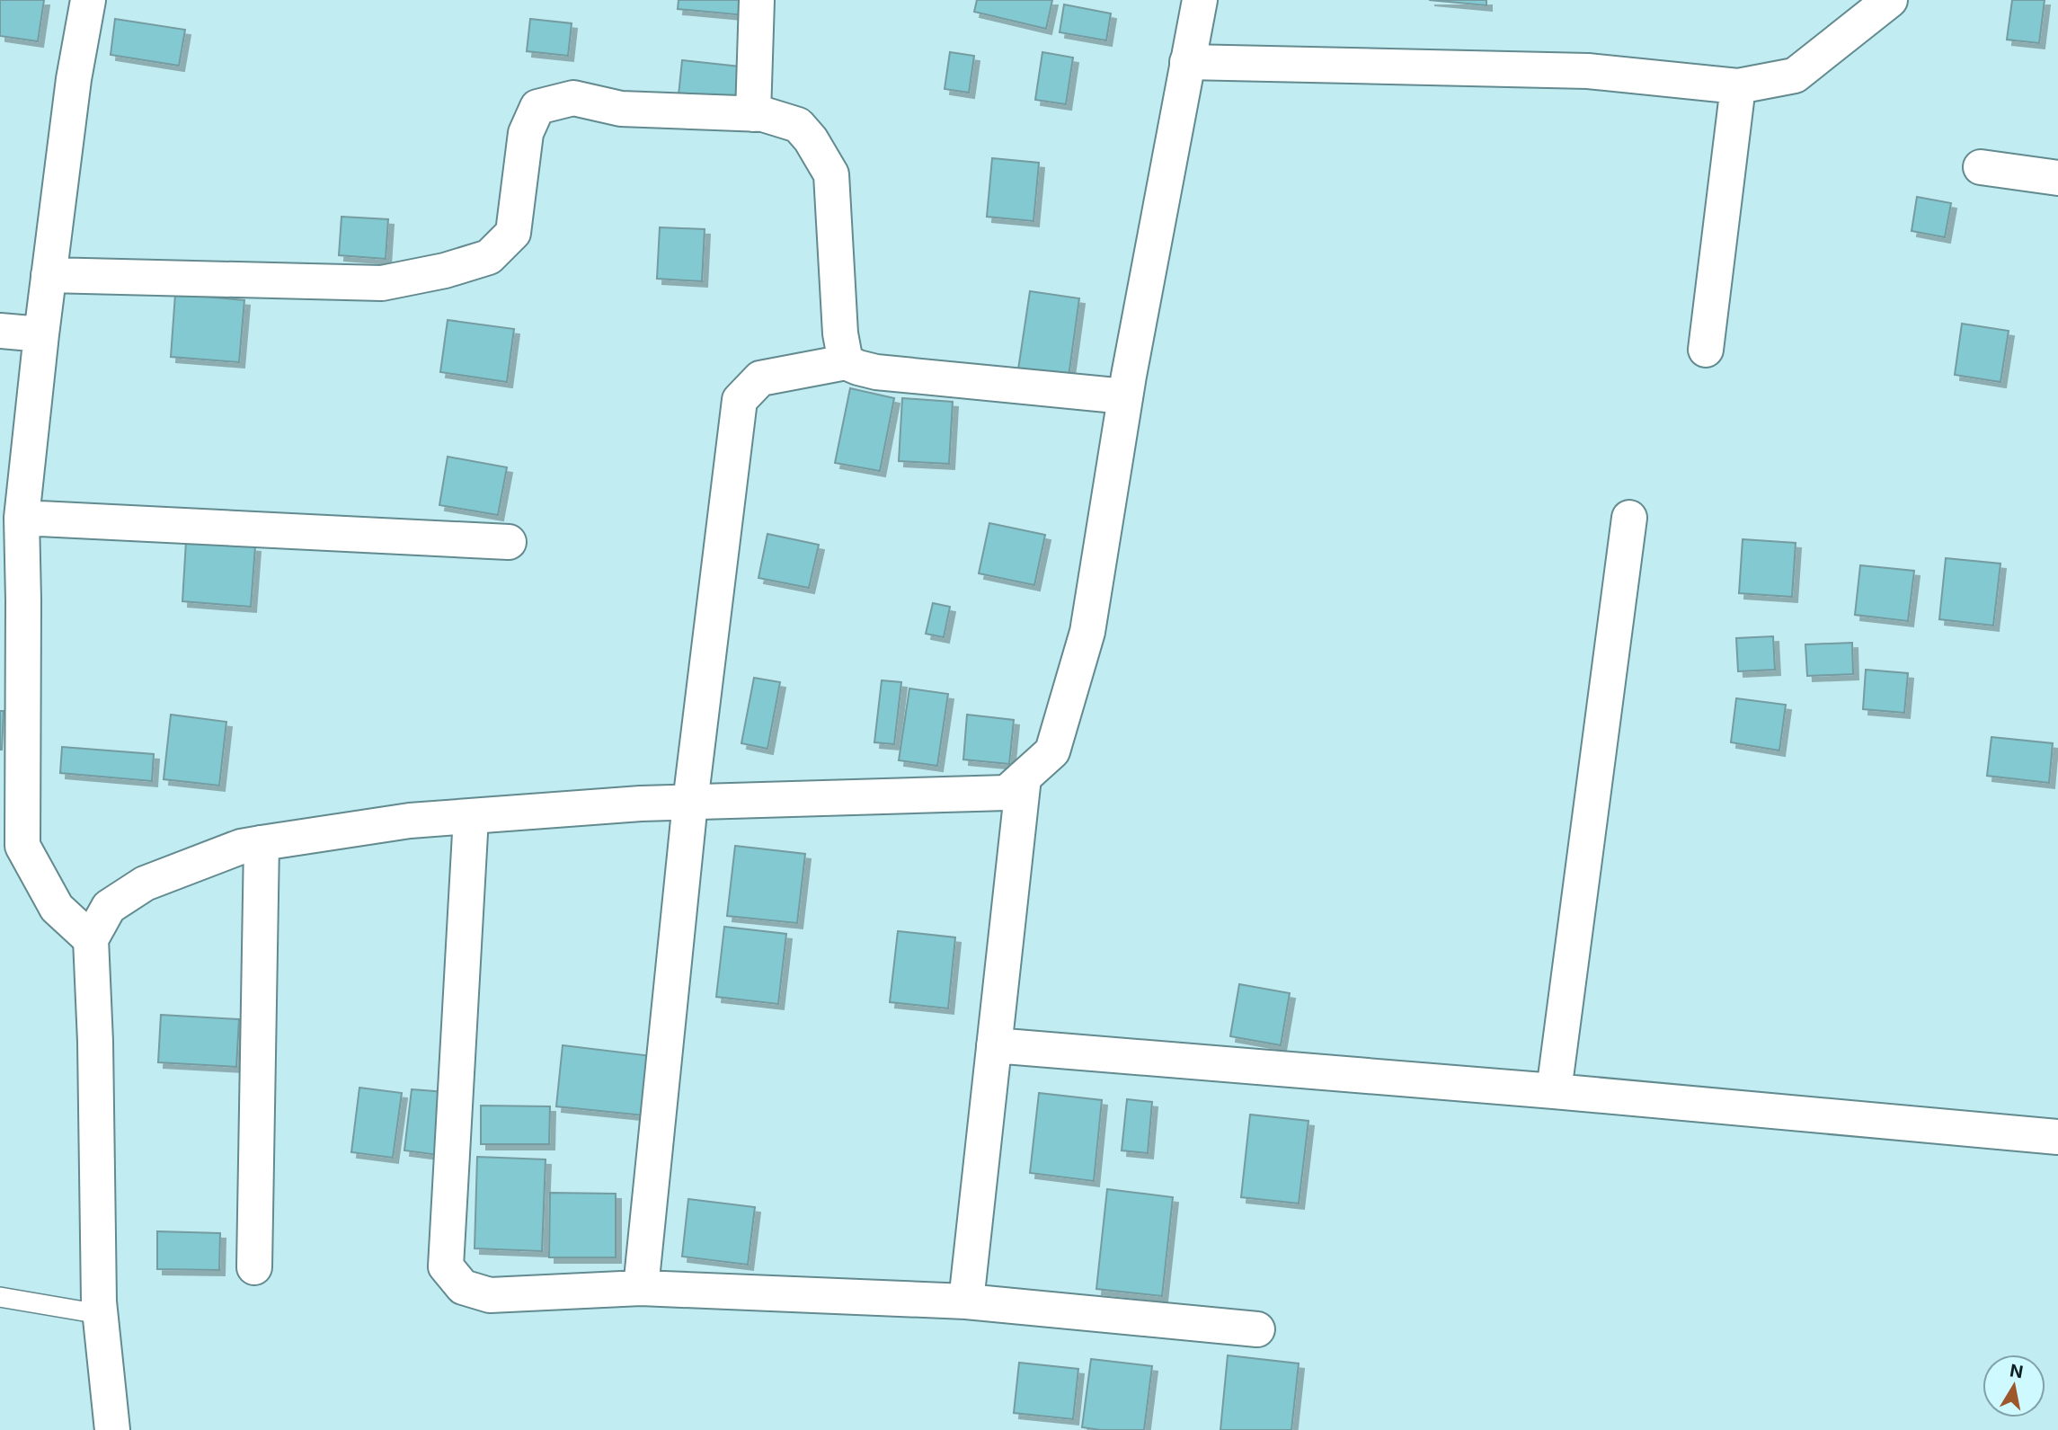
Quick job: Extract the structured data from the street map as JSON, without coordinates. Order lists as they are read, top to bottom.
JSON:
{
  "north": "top"
}
